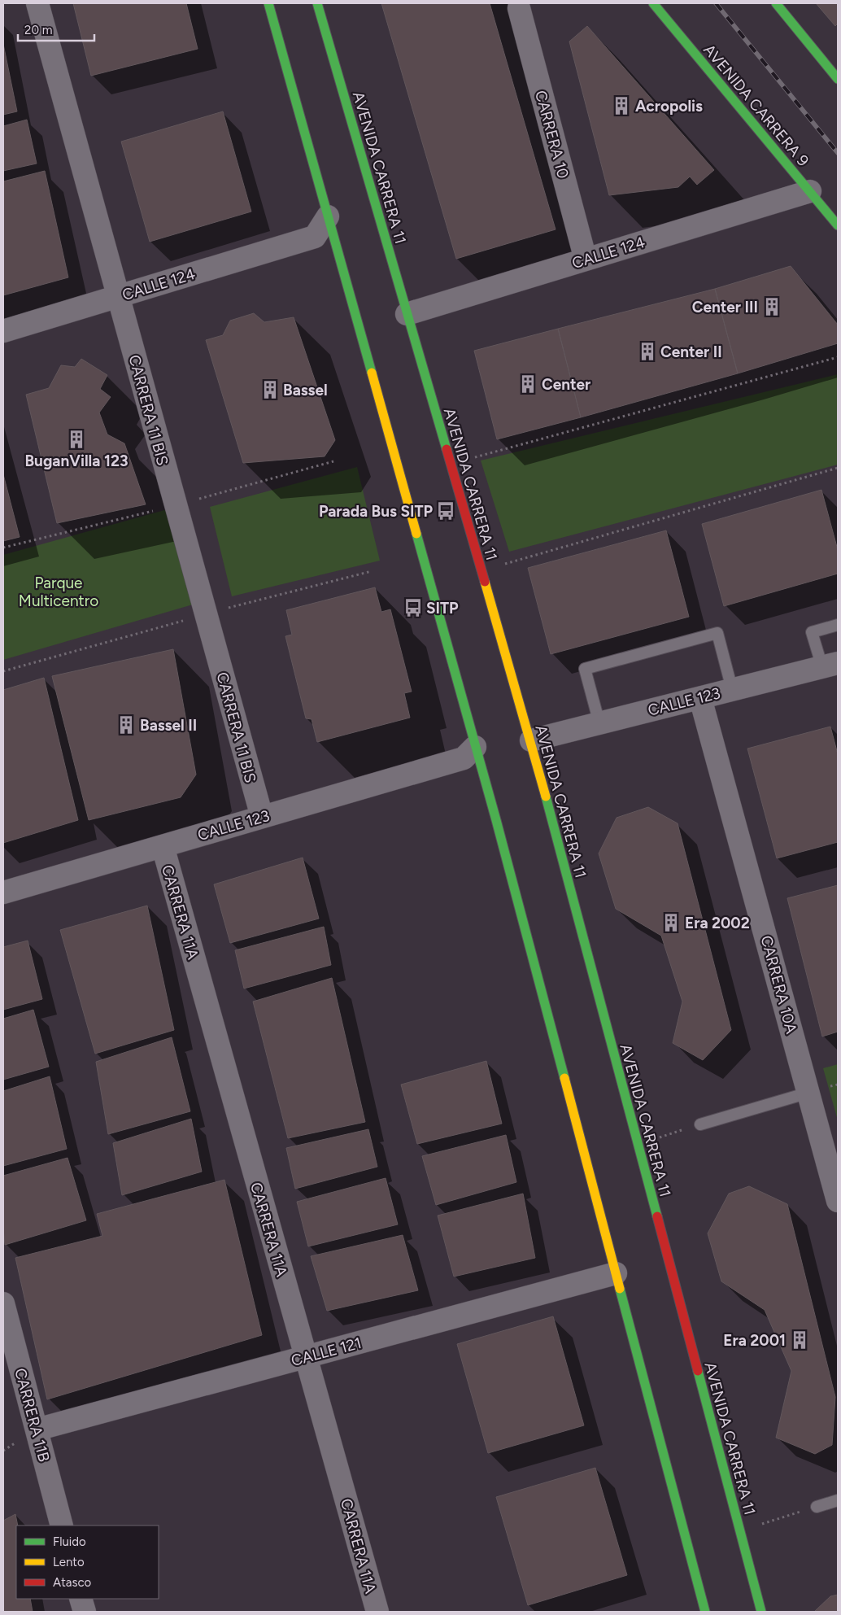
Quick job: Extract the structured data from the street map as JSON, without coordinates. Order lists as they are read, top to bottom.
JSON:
{
  "streets": {
    "main road": ["AVENIDA CARRERA 9", "AVENIDA CARRERA 11"],
    "street": [
      "CARRERA 10",
      "CALLE 124",
      "CARRERA 11 BIS",
      "CALLE 123",
      "CARRERA 11A",
      "CARRERA 10A",
      "CALLE 121",
      "CARRERA 11B"
    ]
  },
  "crossings": [
    ["AVENIDA CARRERA 9", "CALLE 124"],
    ["CARRERA 10", "CALLE 124"],
    ["AVENIDA CARRERA 11", "CALLE 124"],
    ["AVENIDA CARRERA 11", "CALLE 123"],
    ["CALLE 124", "CARRERA 11 BIS"],
    ["CARRERA 11 BIS", "CALLE 123"],
    ["CALLE 123", "CARRERA 11A"],
    ["CALLE 123", "CARRERA 10A"],
    ["CARRERA 11A", "CALLE 121"],
    ["CALLE 121", "CARRERA 11B"]
  ],
  "parks": ["Parque Multicentro"],
  "places": {
    "building": [
      "Acropolis",
      "Center III",
      "Center II",
      "Center",
      "Bassel",
      "BuganVilla 123",
      "Bassel II",
      "Era 2002",
      "Era 2001"
    ],
    "bus stop": ["Parada Bus SITP", "SITP"]
  },
  "legend": ["Fluido", "Lento", "Atasco"],
  "scale_bar": "20 m"
}
